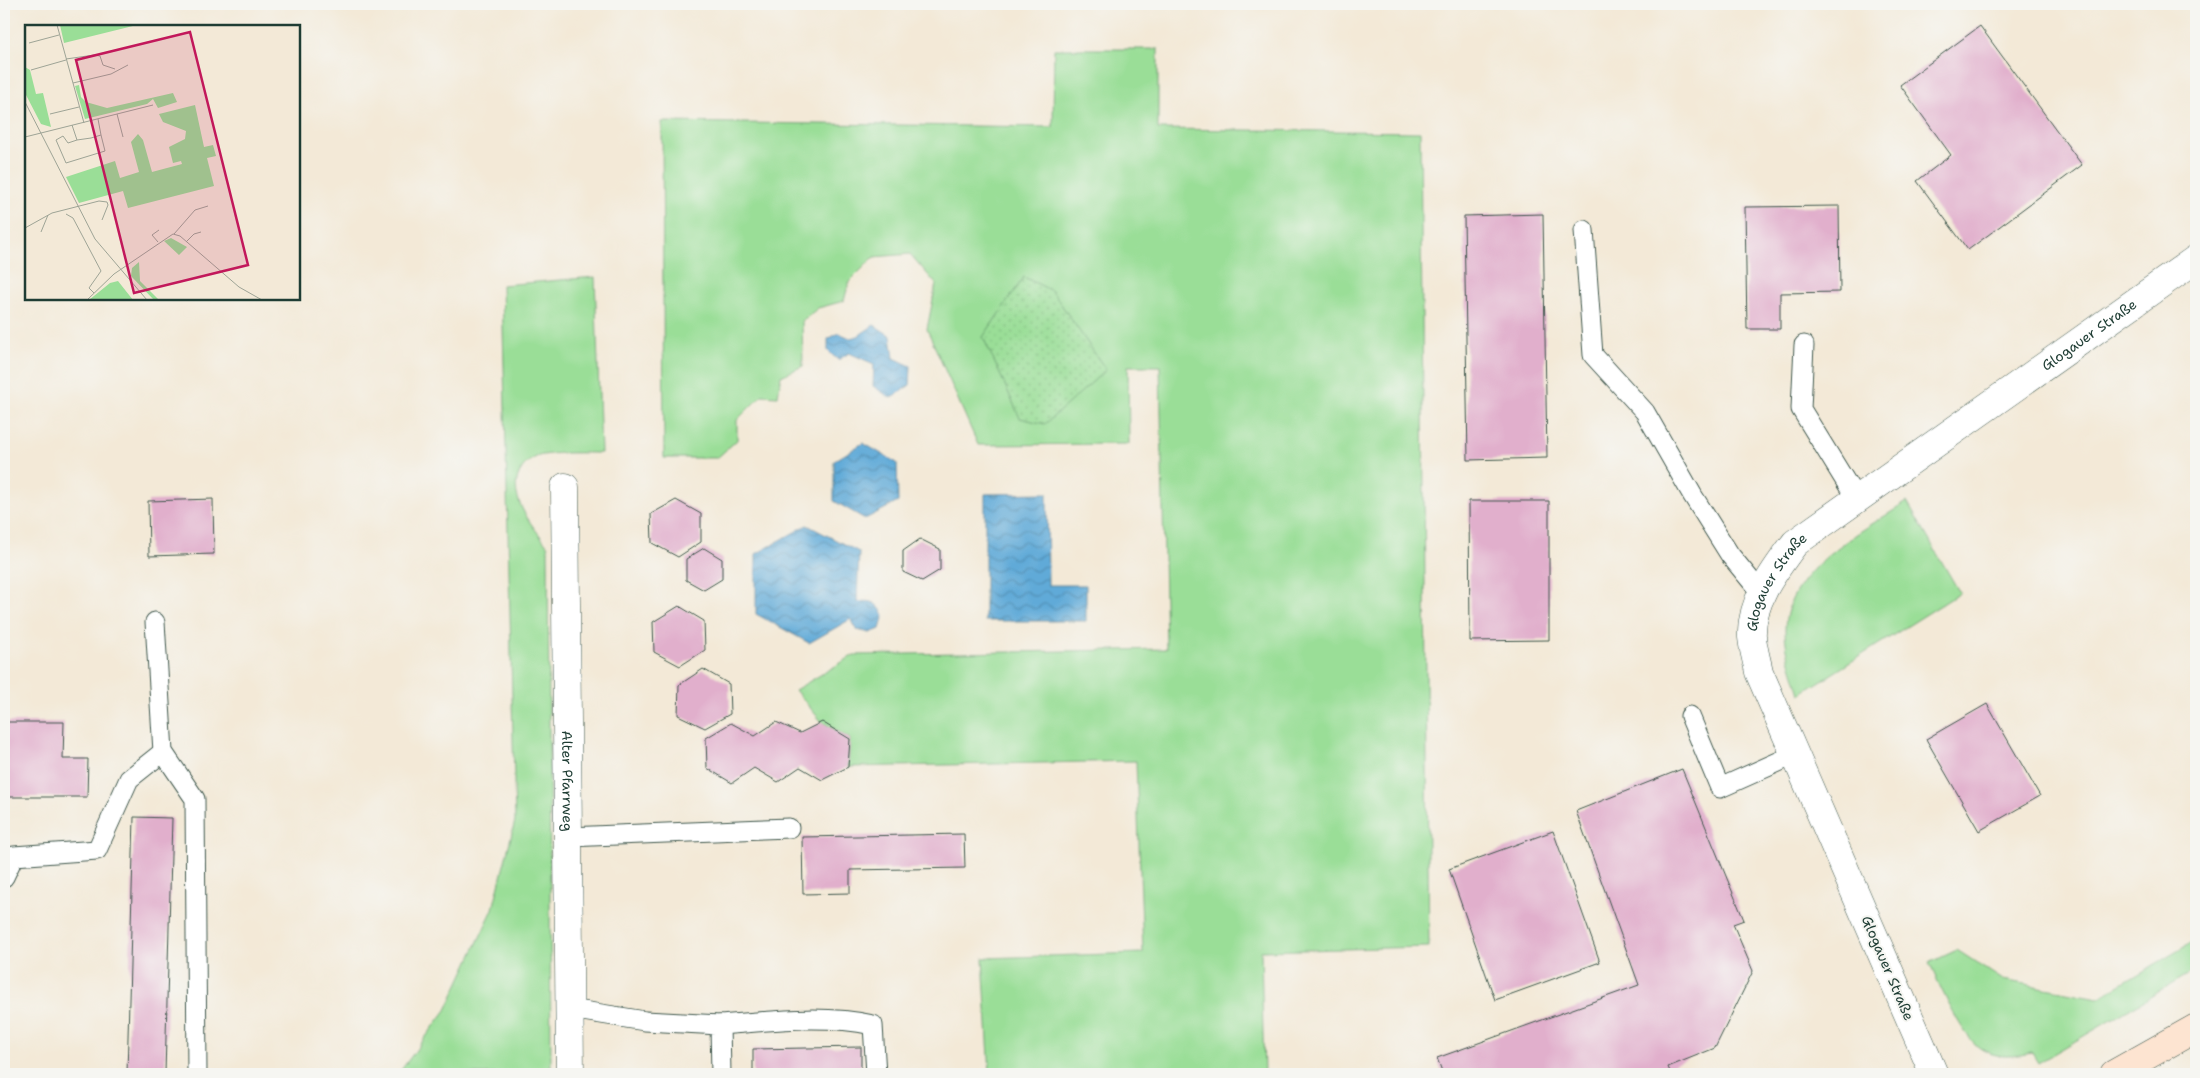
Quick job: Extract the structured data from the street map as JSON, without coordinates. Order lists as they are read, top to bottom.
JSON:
{
  "streets": {
    "street": ["Glogauer Straße", "Alter Pfarrweg"]
  }
}
